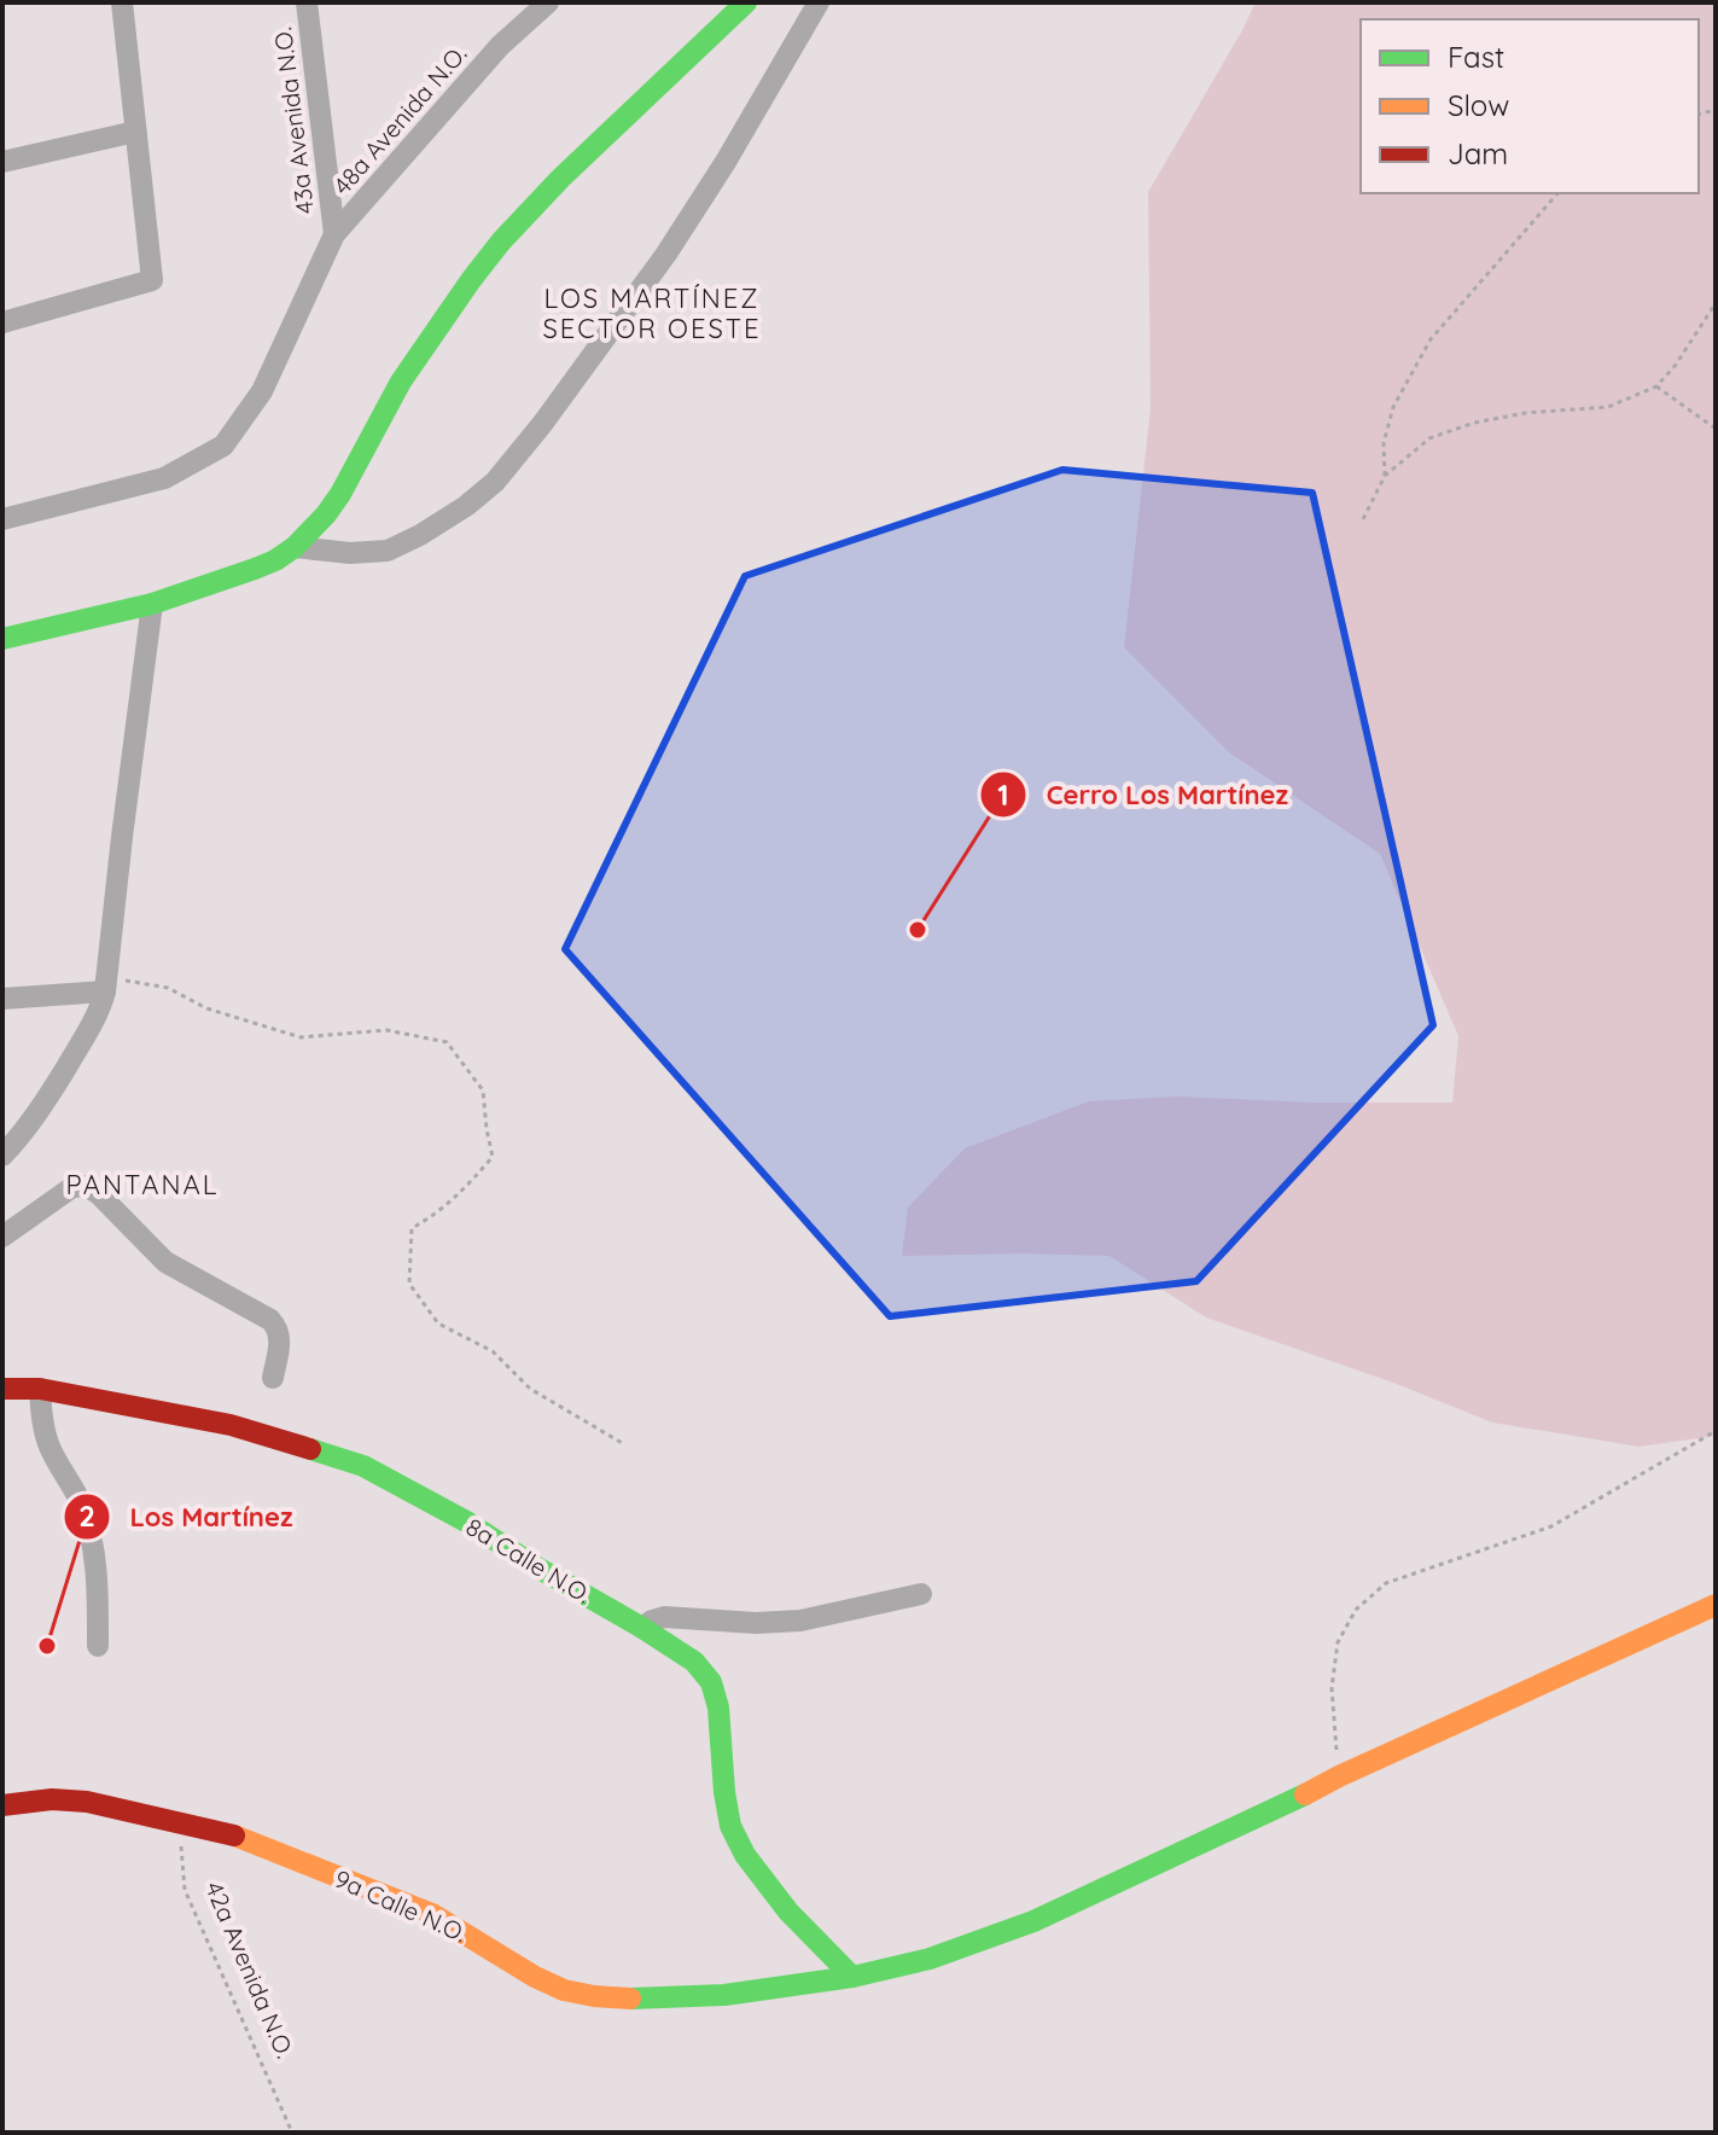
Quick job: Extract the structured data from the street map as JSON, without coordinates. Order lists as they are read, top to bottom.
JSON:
{
  "streets": {
    "street": [
      "48a Avenida N.O.",
      "43a Avenida N.O.",
      "8a Calle N.O.",
      "9a Calle N.O."
    ],
    "path": ["42a Avenida N.O."]
  },
  "crossings": [
    ["48a Avenida N.O.", "43a Avenida N.O."],
    ["8a Calle N.O.", "9a Calle N.O."],
    ["9a Calle N.O.", "42a Avenida N.O."]
  ],
  "districts": ["LOS MARTÍNEZ SECTOR OESTE", "PANTANAL"],
  "places": ["Cerro Los Martínez", "Los Martínez"],
  "legend": ["Fast", "Slow", "Jam"]
}
